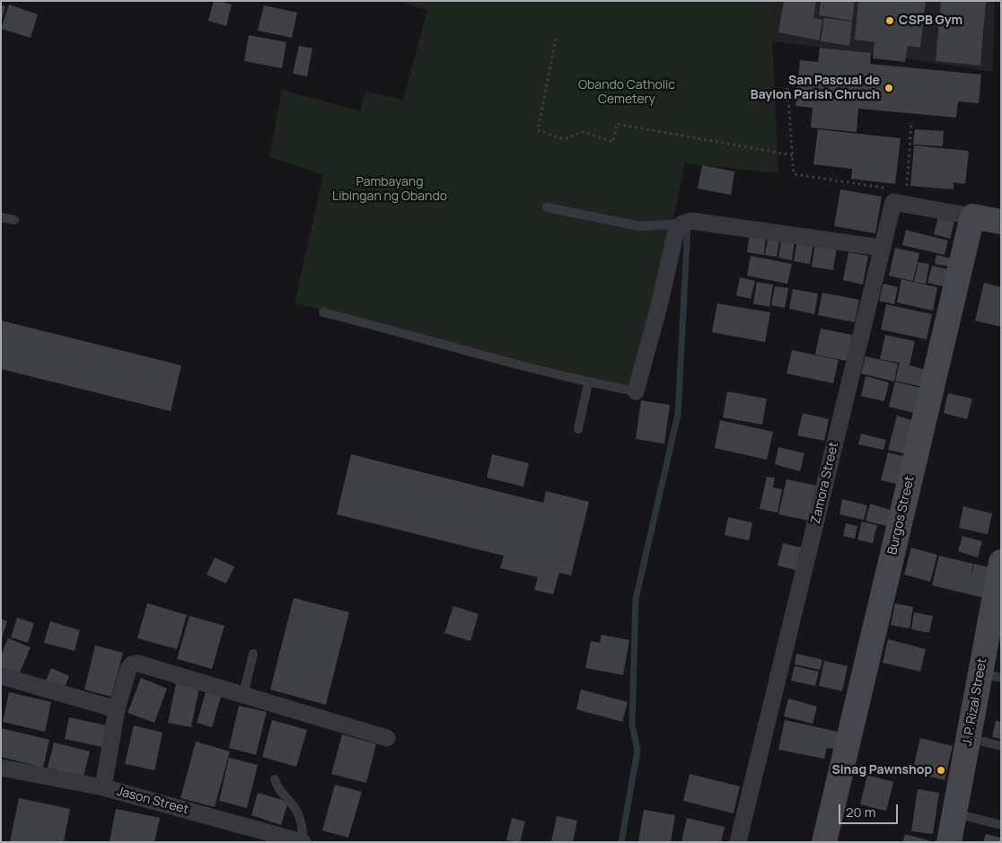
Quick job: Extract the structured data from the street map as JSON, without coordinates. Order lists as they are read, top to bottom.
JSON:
{
  "streets": {
    "main road": ["Burgos Street", "J. P. Rizal Street"],
    "street": ["Zamora Street", "Jason Street"]
  },
  "crossings": [
    ["Zamora Street", "Burgos Street"]
  ],
  "parks": ["Obando Catholic Cemetery", "Pambayang Libingan ng Obando"],
  "places": ["CSPB Gym", "San Pascual de Baylon Parish Chruch", "Sinag Pawnshop"],
  "scale_bar": "20 m"
}
